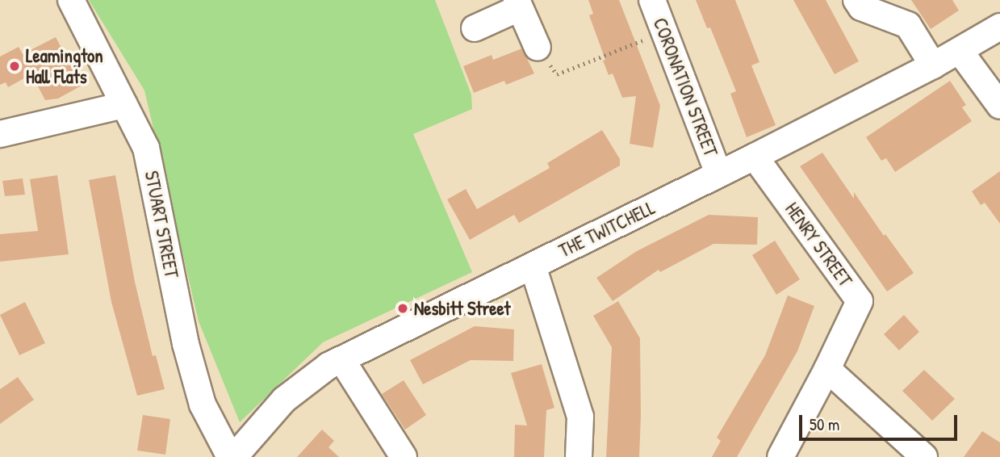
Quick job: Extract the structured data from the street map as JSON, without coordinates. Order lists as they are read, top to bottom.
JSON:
{
  "streets": {
    "street": [
      "CORONATION STREET",
      "STUART STREET",
      "THE TWITCHELL",
      "HENRY STREET"
    ]
  },
  "crossings": [
    ["CORONATION STREET", "THE TWITCHELL"],
    ["STUART STREET", "THE TWITCHELL"],
    ["THE TWITCHELL", "HENRY STREET"]
  ],
  "places": ["Leamington Hall Flats", "Nesbitt Street"],
  "scale_bar": "50 m"
}
